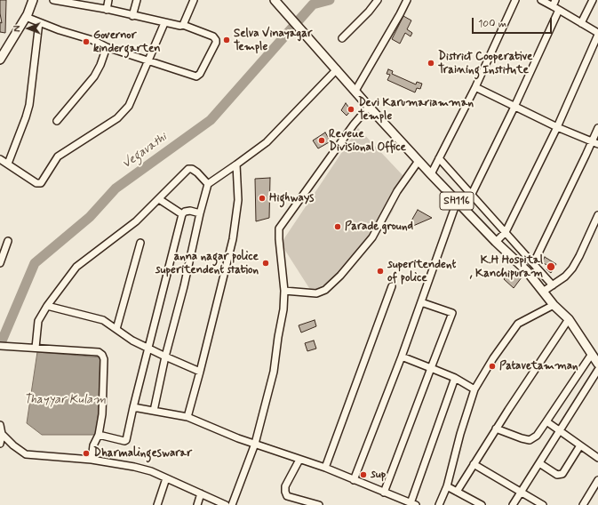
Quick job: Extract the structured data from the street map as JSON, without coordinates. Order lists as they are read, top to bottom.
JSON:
{
  "streets": {
    "main road": ["SH116"]
  },
  "water": ["Vegavathi", "Thayyar Kulam"],
  "places": [
    "Selva Vinayagar Temple",
    "Governor kindergarten",
    "District Cooperative Training Institute",
    "Devi Karumariamman Temple",
    "Reveue Divisional Office",
    "Highways",
    "Parade ground",
    "anna nagar police superitendent station",
    "K.H Hospital , Kanchipuram",
    "superitendent of police",
    "Patavetamman",
    "Dharmalingeswarar",
    "sup"
  ],
  "scale_bar": "100 m",
  "north": "left"
}
